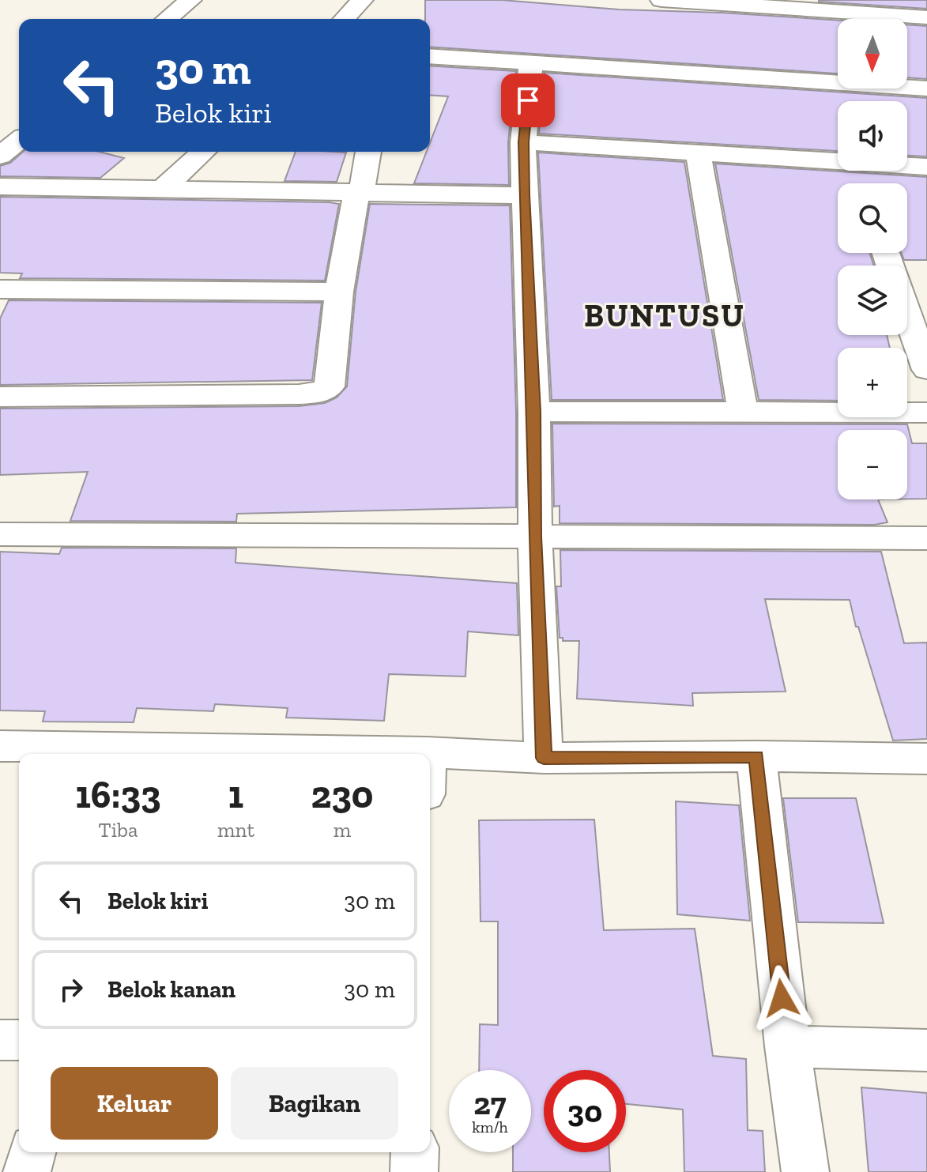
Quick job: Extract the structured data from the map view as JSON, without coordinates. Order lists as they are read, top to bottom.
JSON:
{
  "districts": ["BUNTUSU"],
  "north": "bottom",
  "page": {
    "map_buttons": ["+", "−"],
    "turn": ["30 m", "Belok kiri"],
    "eta": [
      "16:33",
      "Tiba",
      "1",
      "mnt",
      "230",
      "m"
    ],
    "list": [
      {
        "name": "Belok kiri",
        "value": "30 m"
      },
      {
        "name": "Belok kanan",
        "value": "30 m"
      }
    ],
    "buttons": ["Keluar", "Bagikan"],
    "speed": "27 km/h",
    "limit": "30"
  }
}
